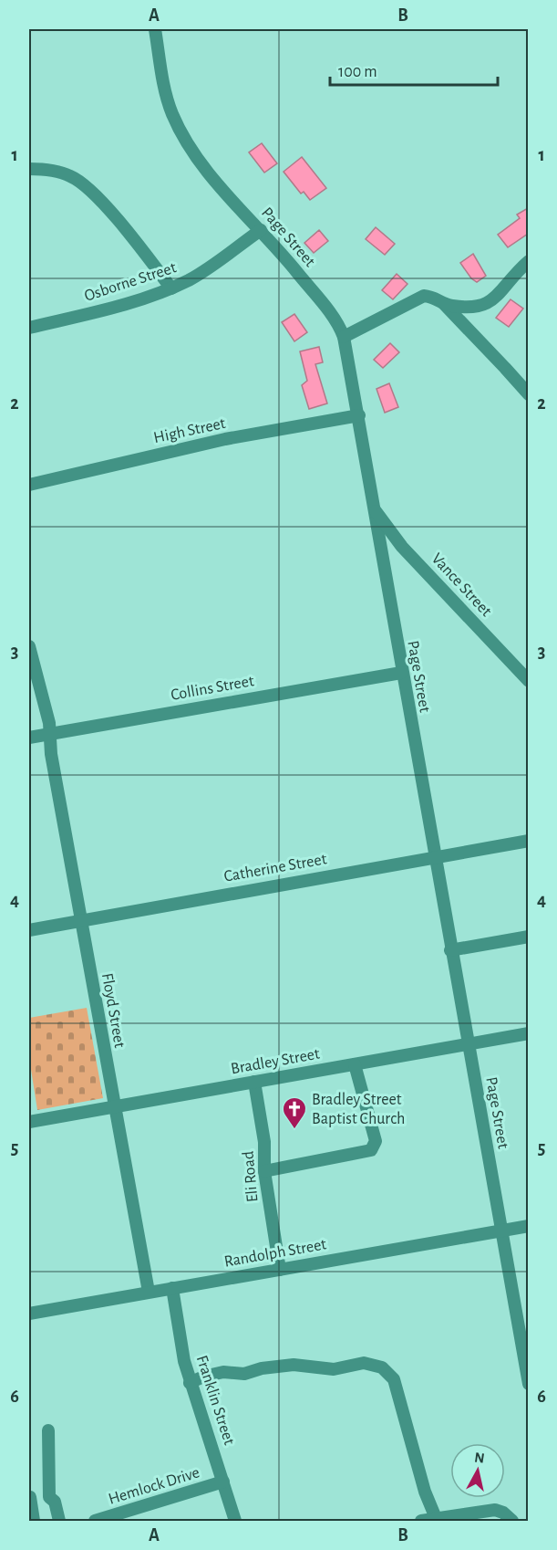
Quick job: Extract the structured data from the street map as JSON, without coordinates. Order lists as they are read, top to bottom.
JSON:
{
  "streets": {
    "street": [
      "Page Street",
      "Osborne Street",
      "High Street",
      "Vance Street",
      "Collins Street",
      "Catherine Street",
      "Floyd Street",
      "Bradley Street",
      "Eli Road",
      "Randolph Street",
      "Franklin Street",
      "Hemlock Drive"
    ]
  },
  "crossings": [
    ["Page Street", "Osborne Street"],
    ["Page Street", "High Street"],
    ["Page Street", "Vance Street"],
    ["Page Street", "Collins Street"],
    ["Page Street", "Catherine Street"],
    ["Page Street", "Bradley Street"],
    ["Page Street", "Randolph Street"],
    ["Collins Street", "Floyd Street"],
    ["Catherine Street", "Floyd Street"],
    ["Floyd Street", "Bradley Street"],
    ["Floyd Street", "Randolph Street"],
    ["Bradley Street", "Eli Road"],
    ["Eli Road", "Randolph Street"],
    ["Randolph Street", "Franklin Street"],
    ["Franklin Street", "Hemlock Drive"]
  ],
  "places": {
    "church": ["Bradley Street Baptist Church"]
  },
  "scale_bar": "100 m",
  "north": "top",
  "grid": {
    "columns": ["A", "B"],
    "rows": [
      "1",
      "2",
      "3",
      "4",
      "5",
      "6"
    ]
  }
}
